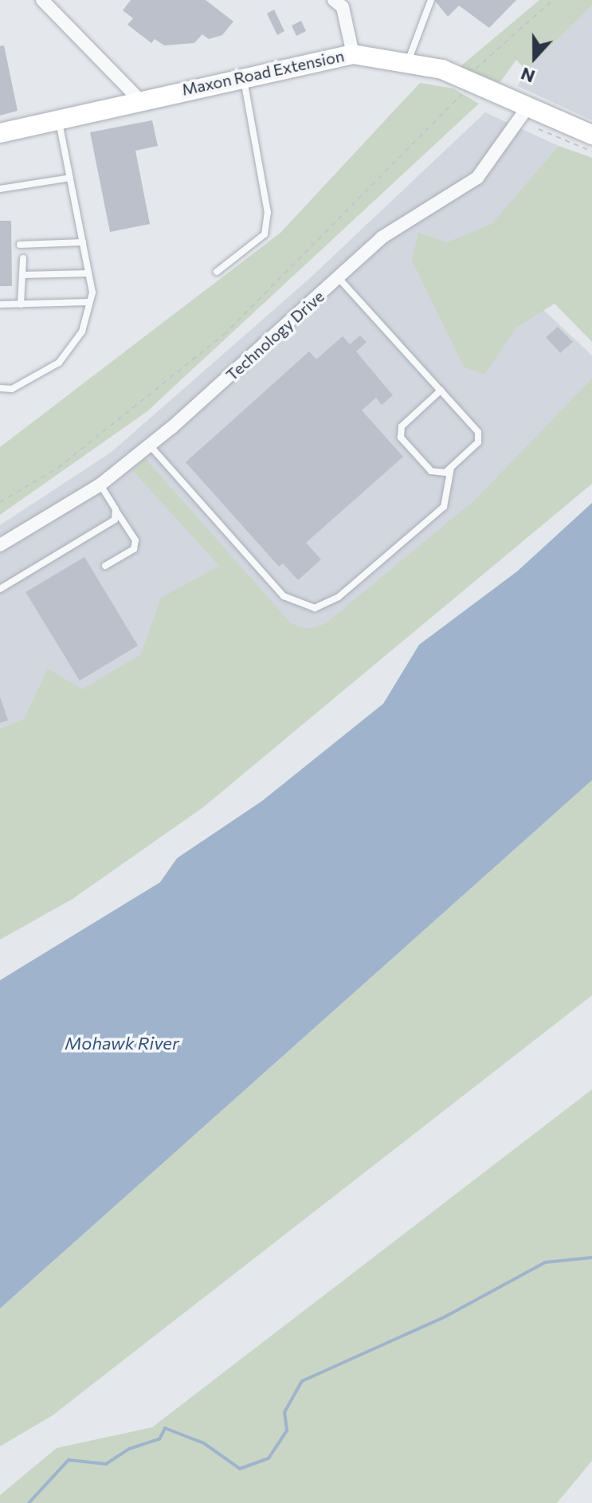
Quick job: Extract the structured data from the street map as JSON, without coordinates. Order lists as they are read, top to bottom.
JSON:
{
  "streets": {
    "street": ["Maxon Road Extension", "Technology Drive"]
  },
  "crossings": [
    ["Maxon Road Extension", "Technology Drive"]
  ],
  "water": ["Mohawk River"],
  "north": "bottom"
}
